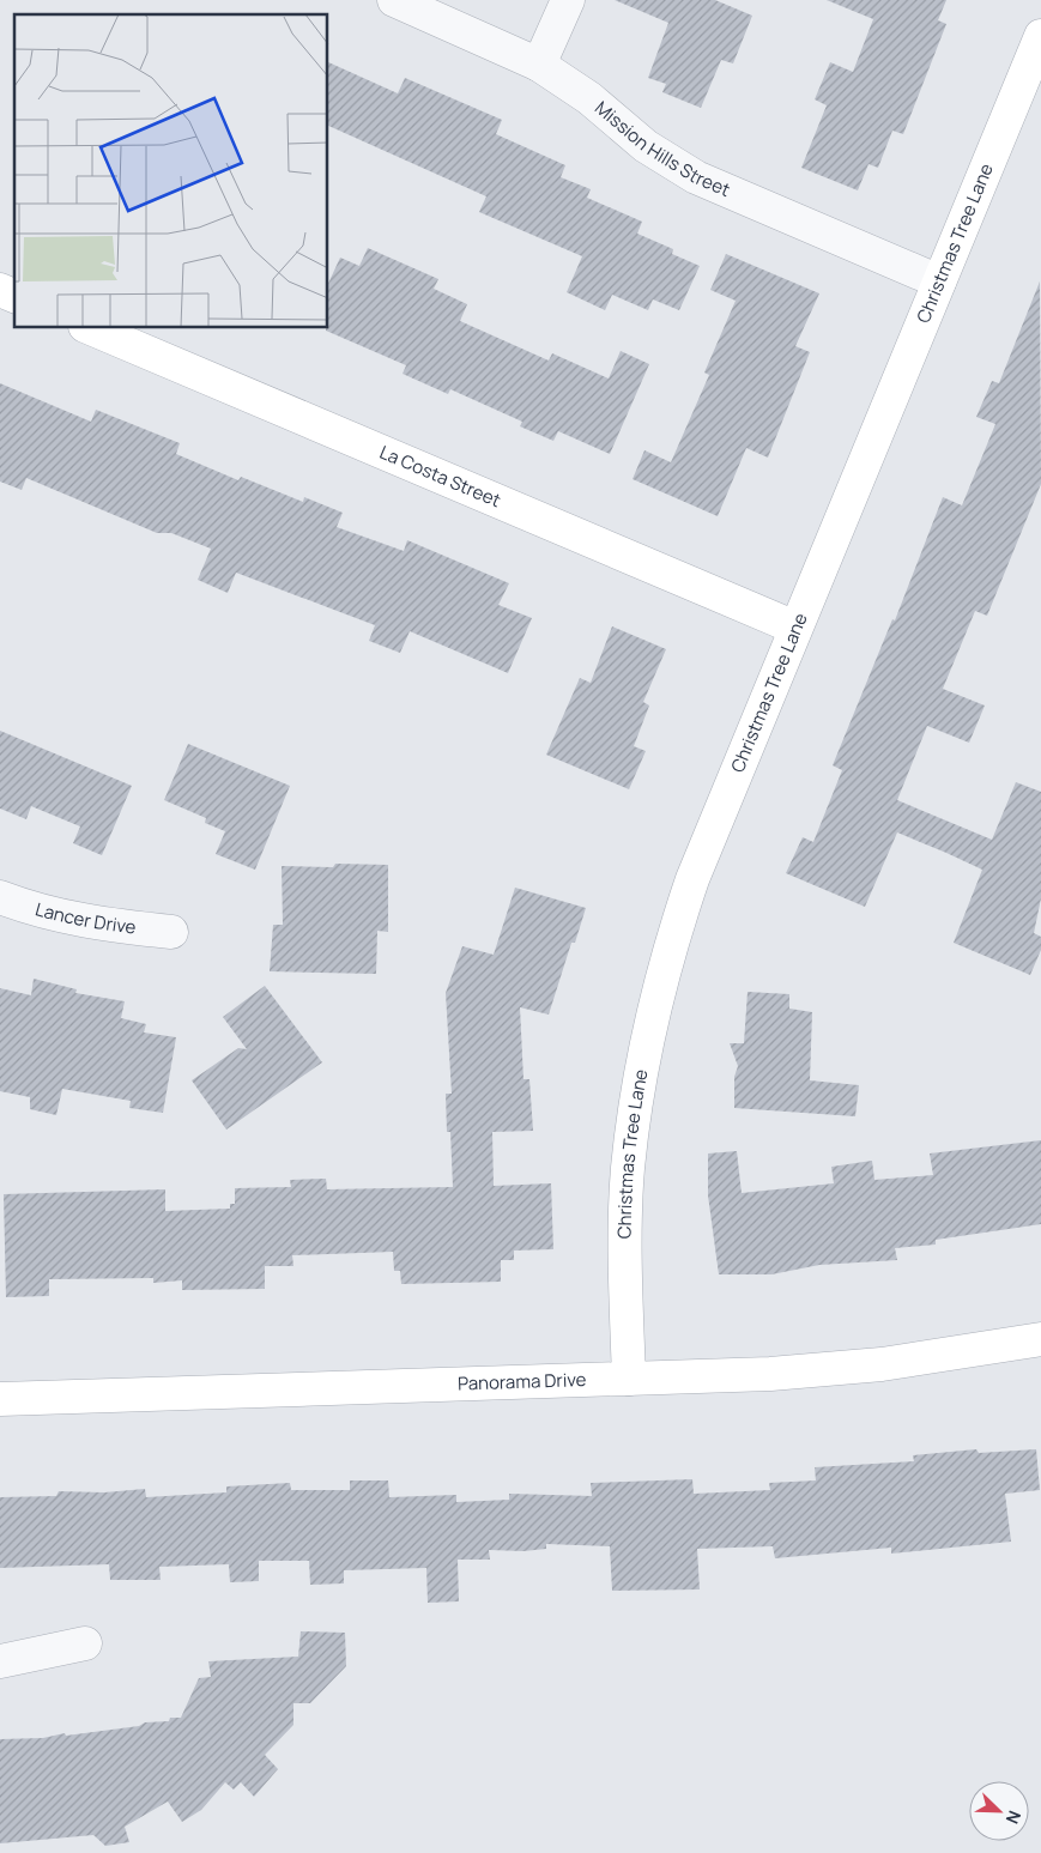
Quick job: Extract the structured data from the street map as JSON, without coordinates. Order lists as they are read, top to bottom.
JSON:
{
  "streets": {
    "street": [
      "Mission Hills Street",
      "Christmas Tree Lane",
      "La Costa Street",
      "Lancer Drive",
      "Panorama Drive"
    ]
  },
  "crossings": [
    ["Mission Hills Street", "Christmas Tree Lane"],
    ["Christmas Tree Lane", "La Costa Street"],
    ["Christmas Tree Lane", "Panorama Drive"]
  ],
  "north": "bottom right"
}
